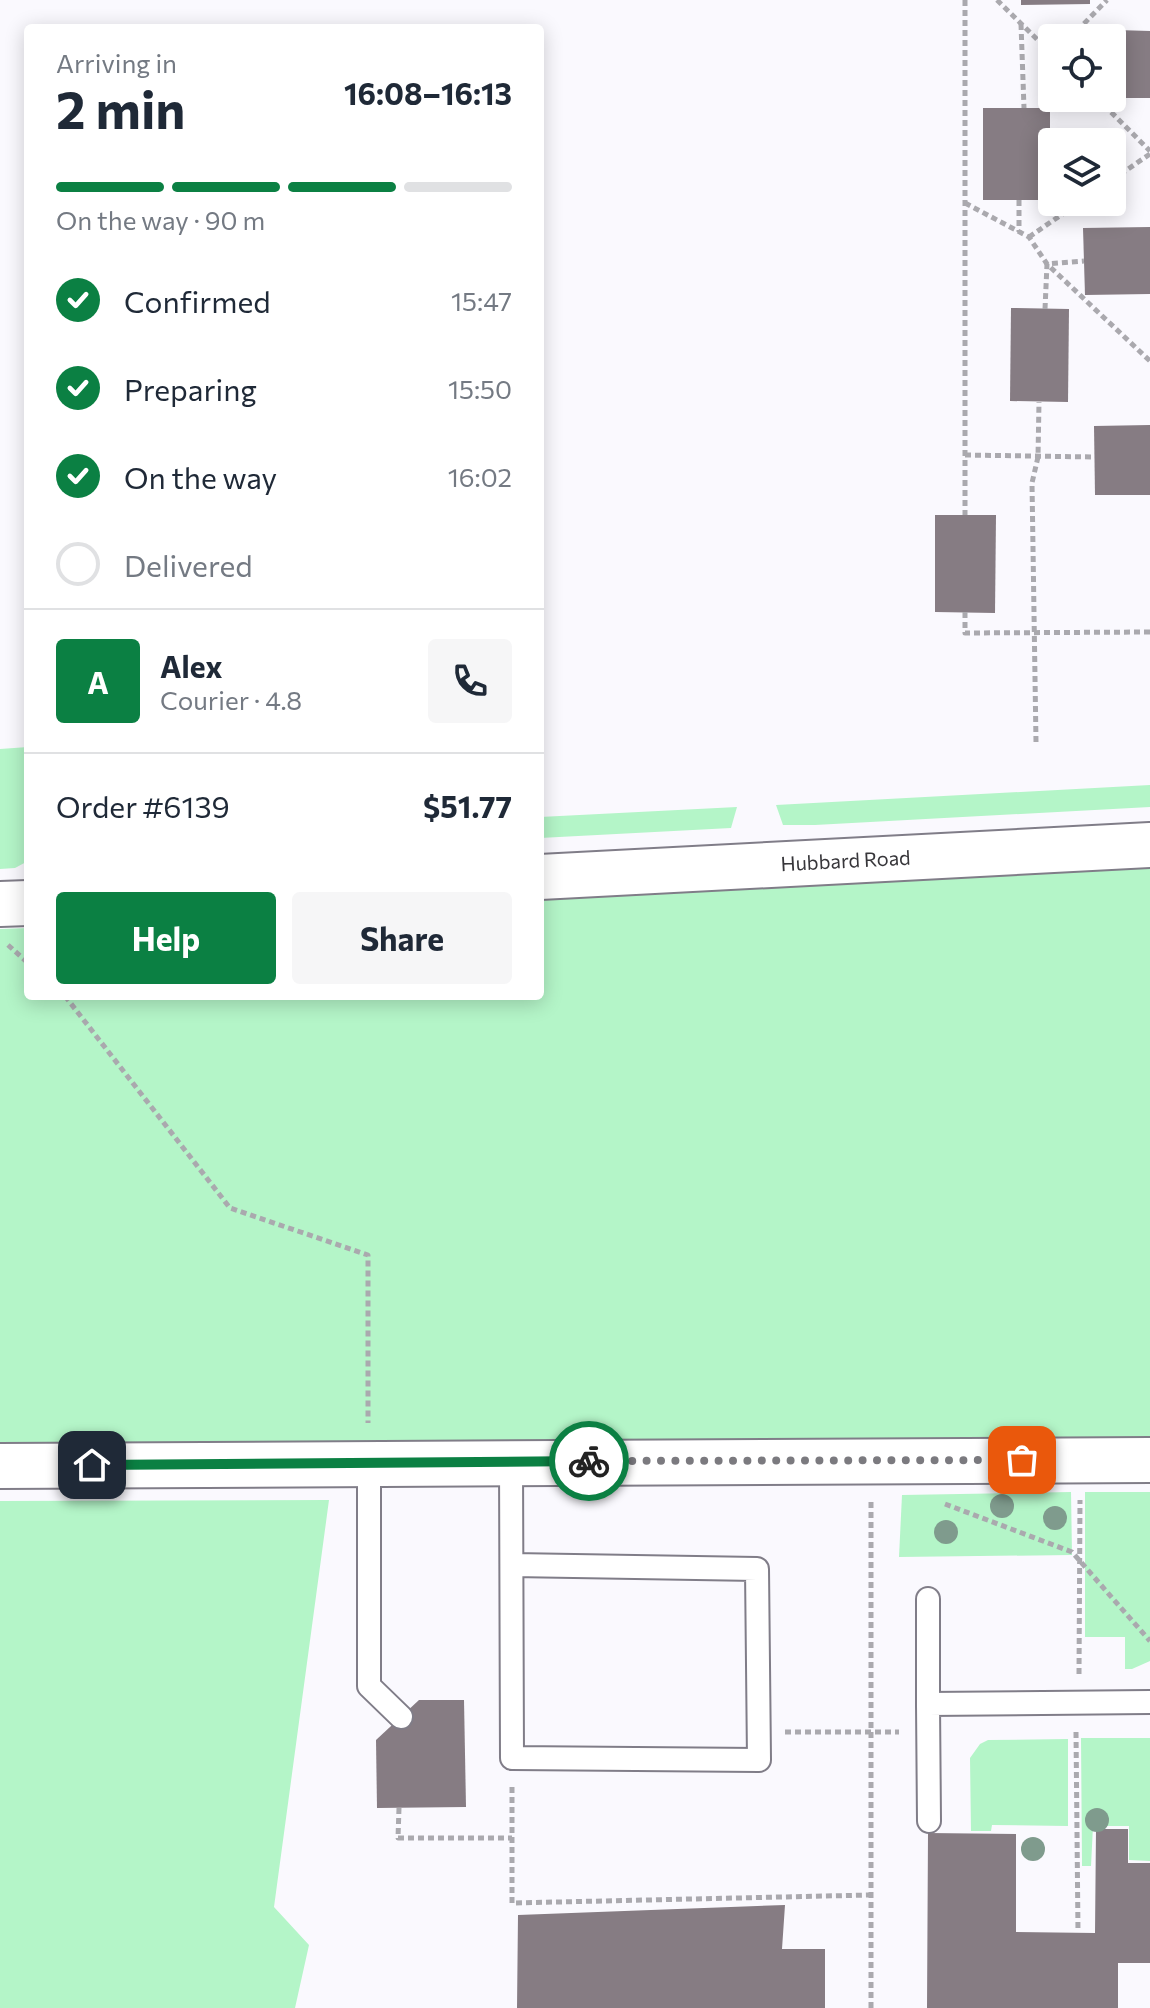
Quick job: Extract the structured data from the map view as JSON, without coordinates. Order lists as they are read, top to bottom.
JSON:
{
  "streets": {
    "street": ["Hubbard Road"]
  },
  "page": {
    "heading": ["2 min", "Arriving in", "16:08–16:13"],
    "panel": [
      "Alex",
      "Courier · 4.8",
      "Order #6139",
      "$51.77"
    ],
    "bar": "On the way · 90 m",
    "list": [
      ["Confirmed", "15:47"],
      ["Preparing", "15:50"],
      ["On the way", "16:02"],
      "Delivered"
    ],
    "round": "A",
    "buttons": ["Help", "Share"]
  }
}
